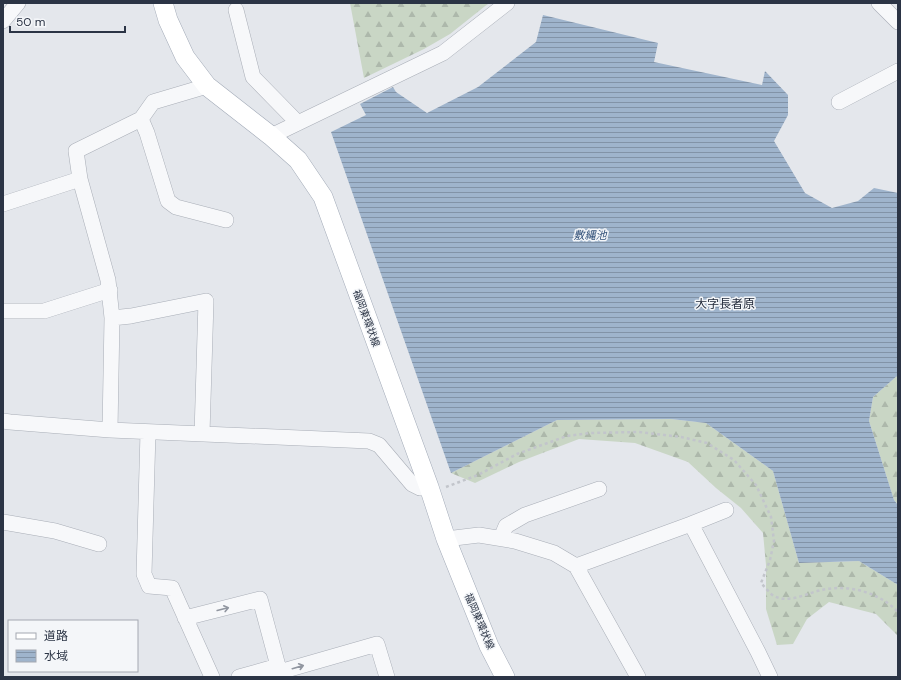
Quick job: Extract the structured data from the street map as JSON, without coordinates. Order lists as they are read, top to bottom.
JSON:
{
  "streets": {
    "main road": ["福岡東環状線"]
  },
  "districts": ["大字長者原"],
  "water": ["敷縄池"],
  "legend": ["道路", "水域"],
  "scale_bar": "50 m"
}
